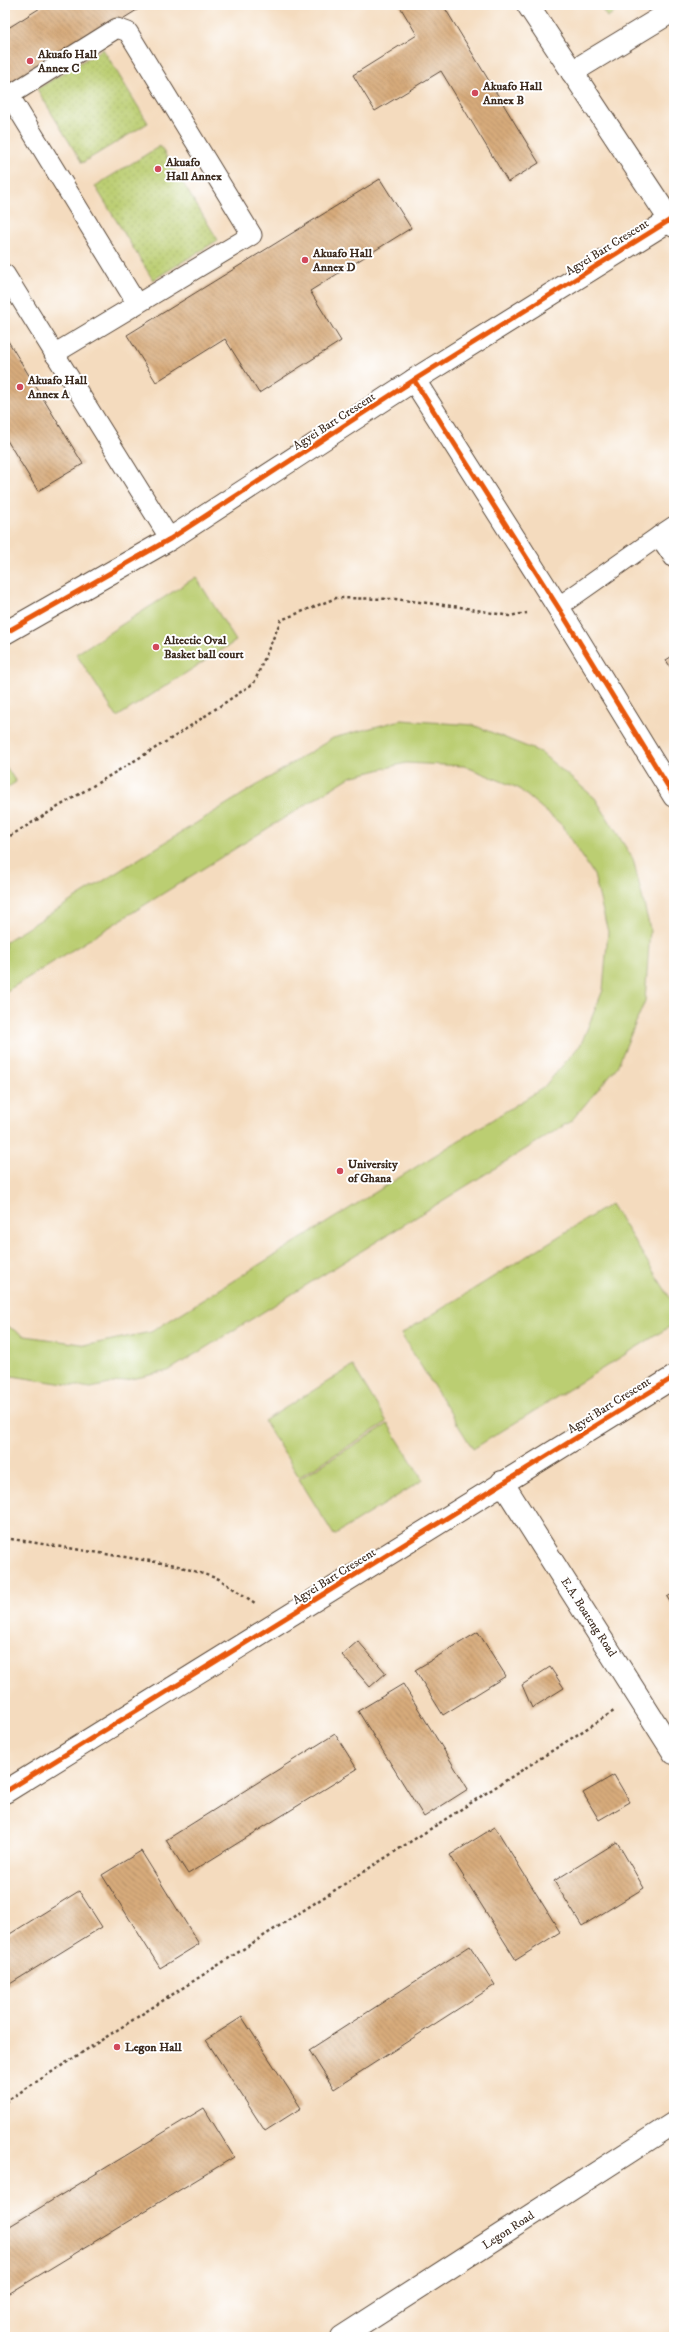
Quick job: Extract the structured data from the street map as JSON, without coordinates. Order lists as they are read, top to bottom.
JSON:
{
  "streets": {
    "street": ["Agyei Bart Crescent", "E.A. Boateng Road", "Legon Road"]
  },
  "crossings": [
    ["Agyei Bart Crescent", "E.A. Boateng Road"]
  ],
  "places": [
    "Akuafo Hall Annex C",
    "Akuafo Hall Annex B",
    "Akuafo Hall Annex",
    "Akuafo Hall Annex D",
    "Akuafo Hall Annex A",
    "Altectic Oval Basket ball court",
    "University of Ghana",
    "Legon Hall"
  ]
}
